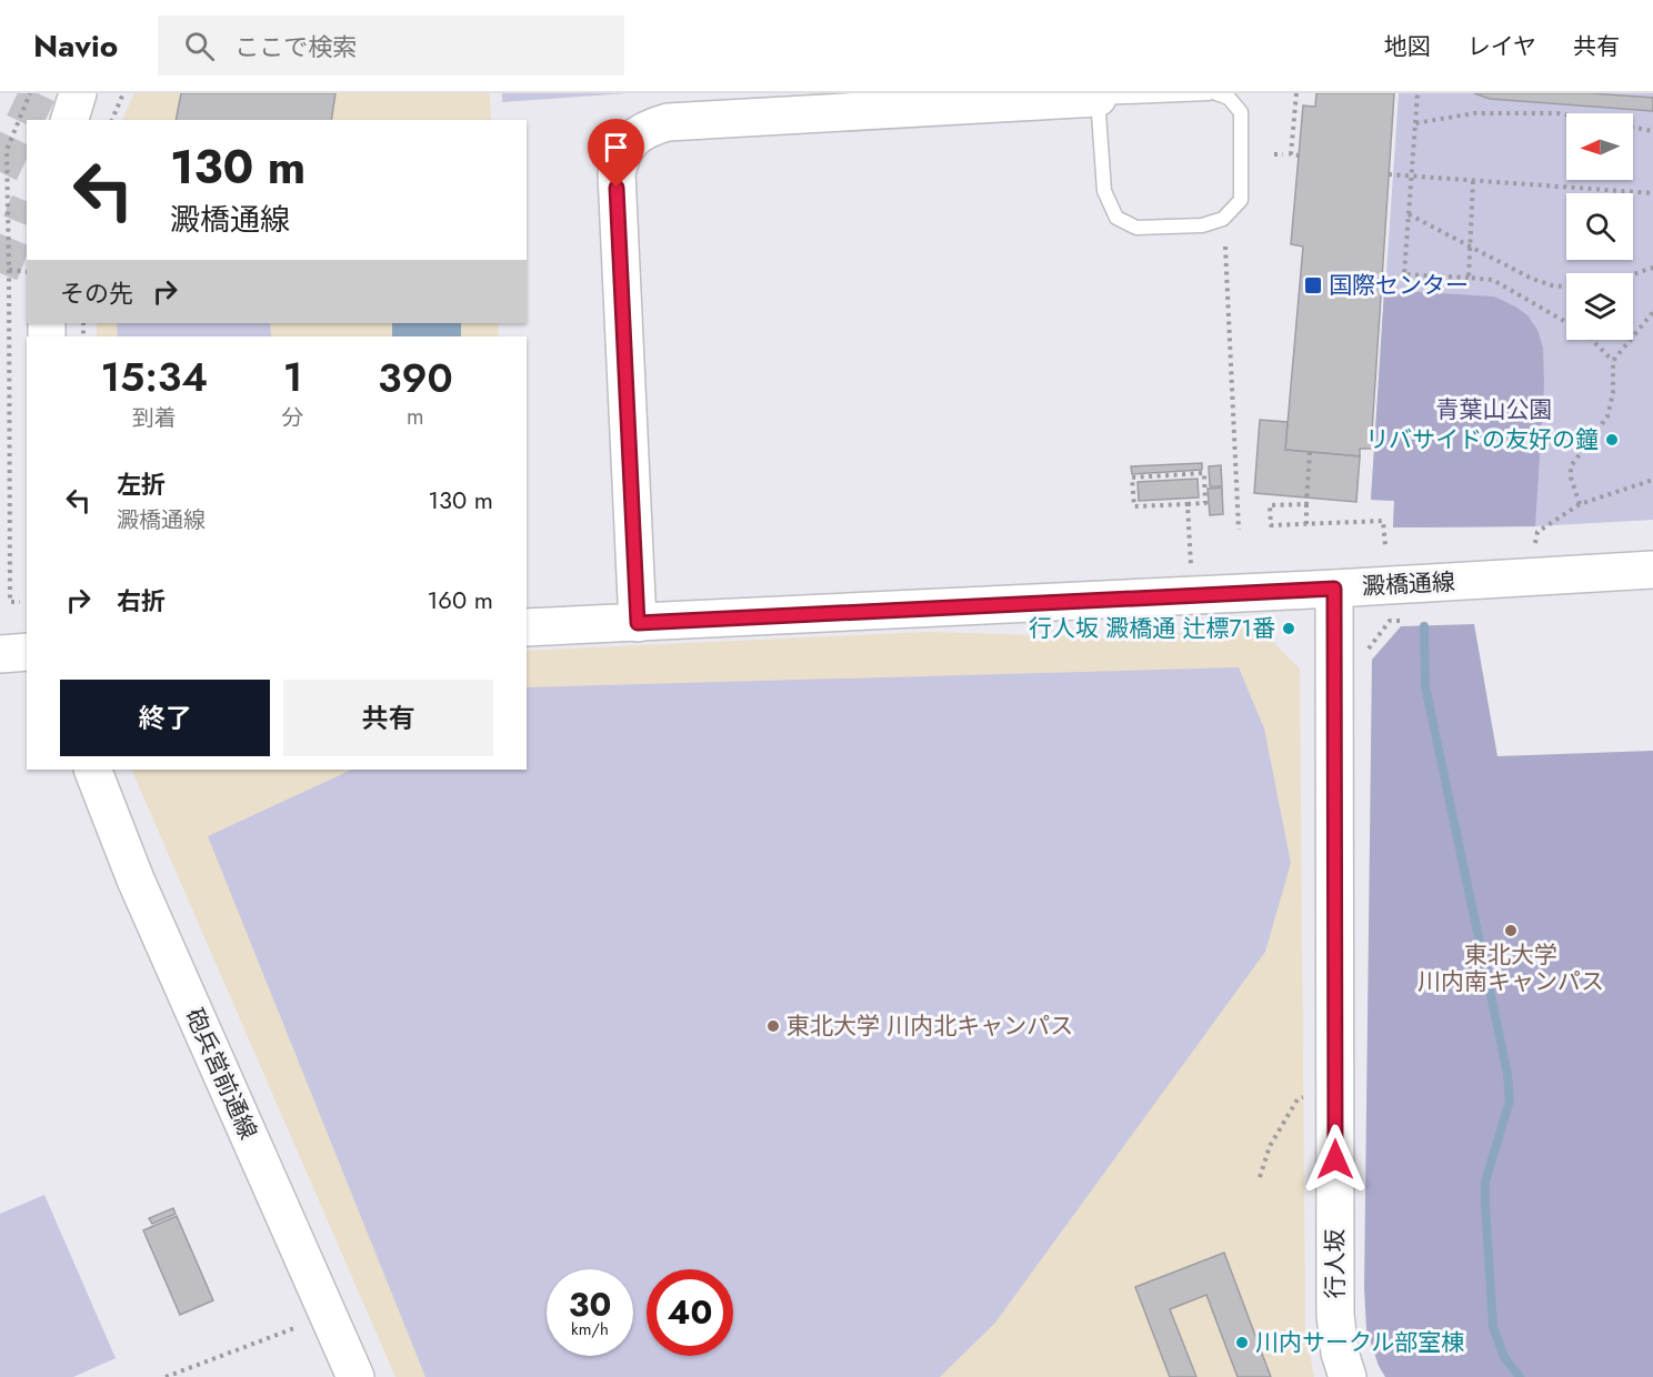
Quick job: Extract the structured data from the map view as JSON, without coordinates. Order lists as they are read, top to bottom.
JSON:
{
  "streets": {
    "street": ["澱橋通線", "砲兵営前通線", "行人坂"]
  },
  "crossings": [
    ["澱橋通線", "行人坂"]
  ],
  "parks": ["青葉山公園"],
  "places": {
    "transit": ["国際センター"],
    "other": [
      "リバサイドの友好の鐘",
      "行人坂 澱橋通 辻標71番",
      "東北大学 川内南キャンパス",
      "東北大学 川内北キャンパス",
      "川内サークル部室棟"
    ]
  },
  "north": "left",
  "page": {
    "header": "Navio",
    "search": "ここで検索",
    "nav": ["地図", "レイヤ", "共有"],
    "turn": ["130 m", "澱橋通線"],
    "then": "その先",
    "eta": [
      "15:34",
      "到着",
      "1",
      "分",
      "390",
      "m"
    ],
    "list": [
      {
        "name": "左折",
        "note": "澱橋通線",
        "value": "130 m"
      },
      {
        "name": "右折",
        "value": "160 m"
      }
    ],
    "buttons": ["終了", "共有"],
    "speed": "30 km/h",
    "limit": "40"
  }
}
